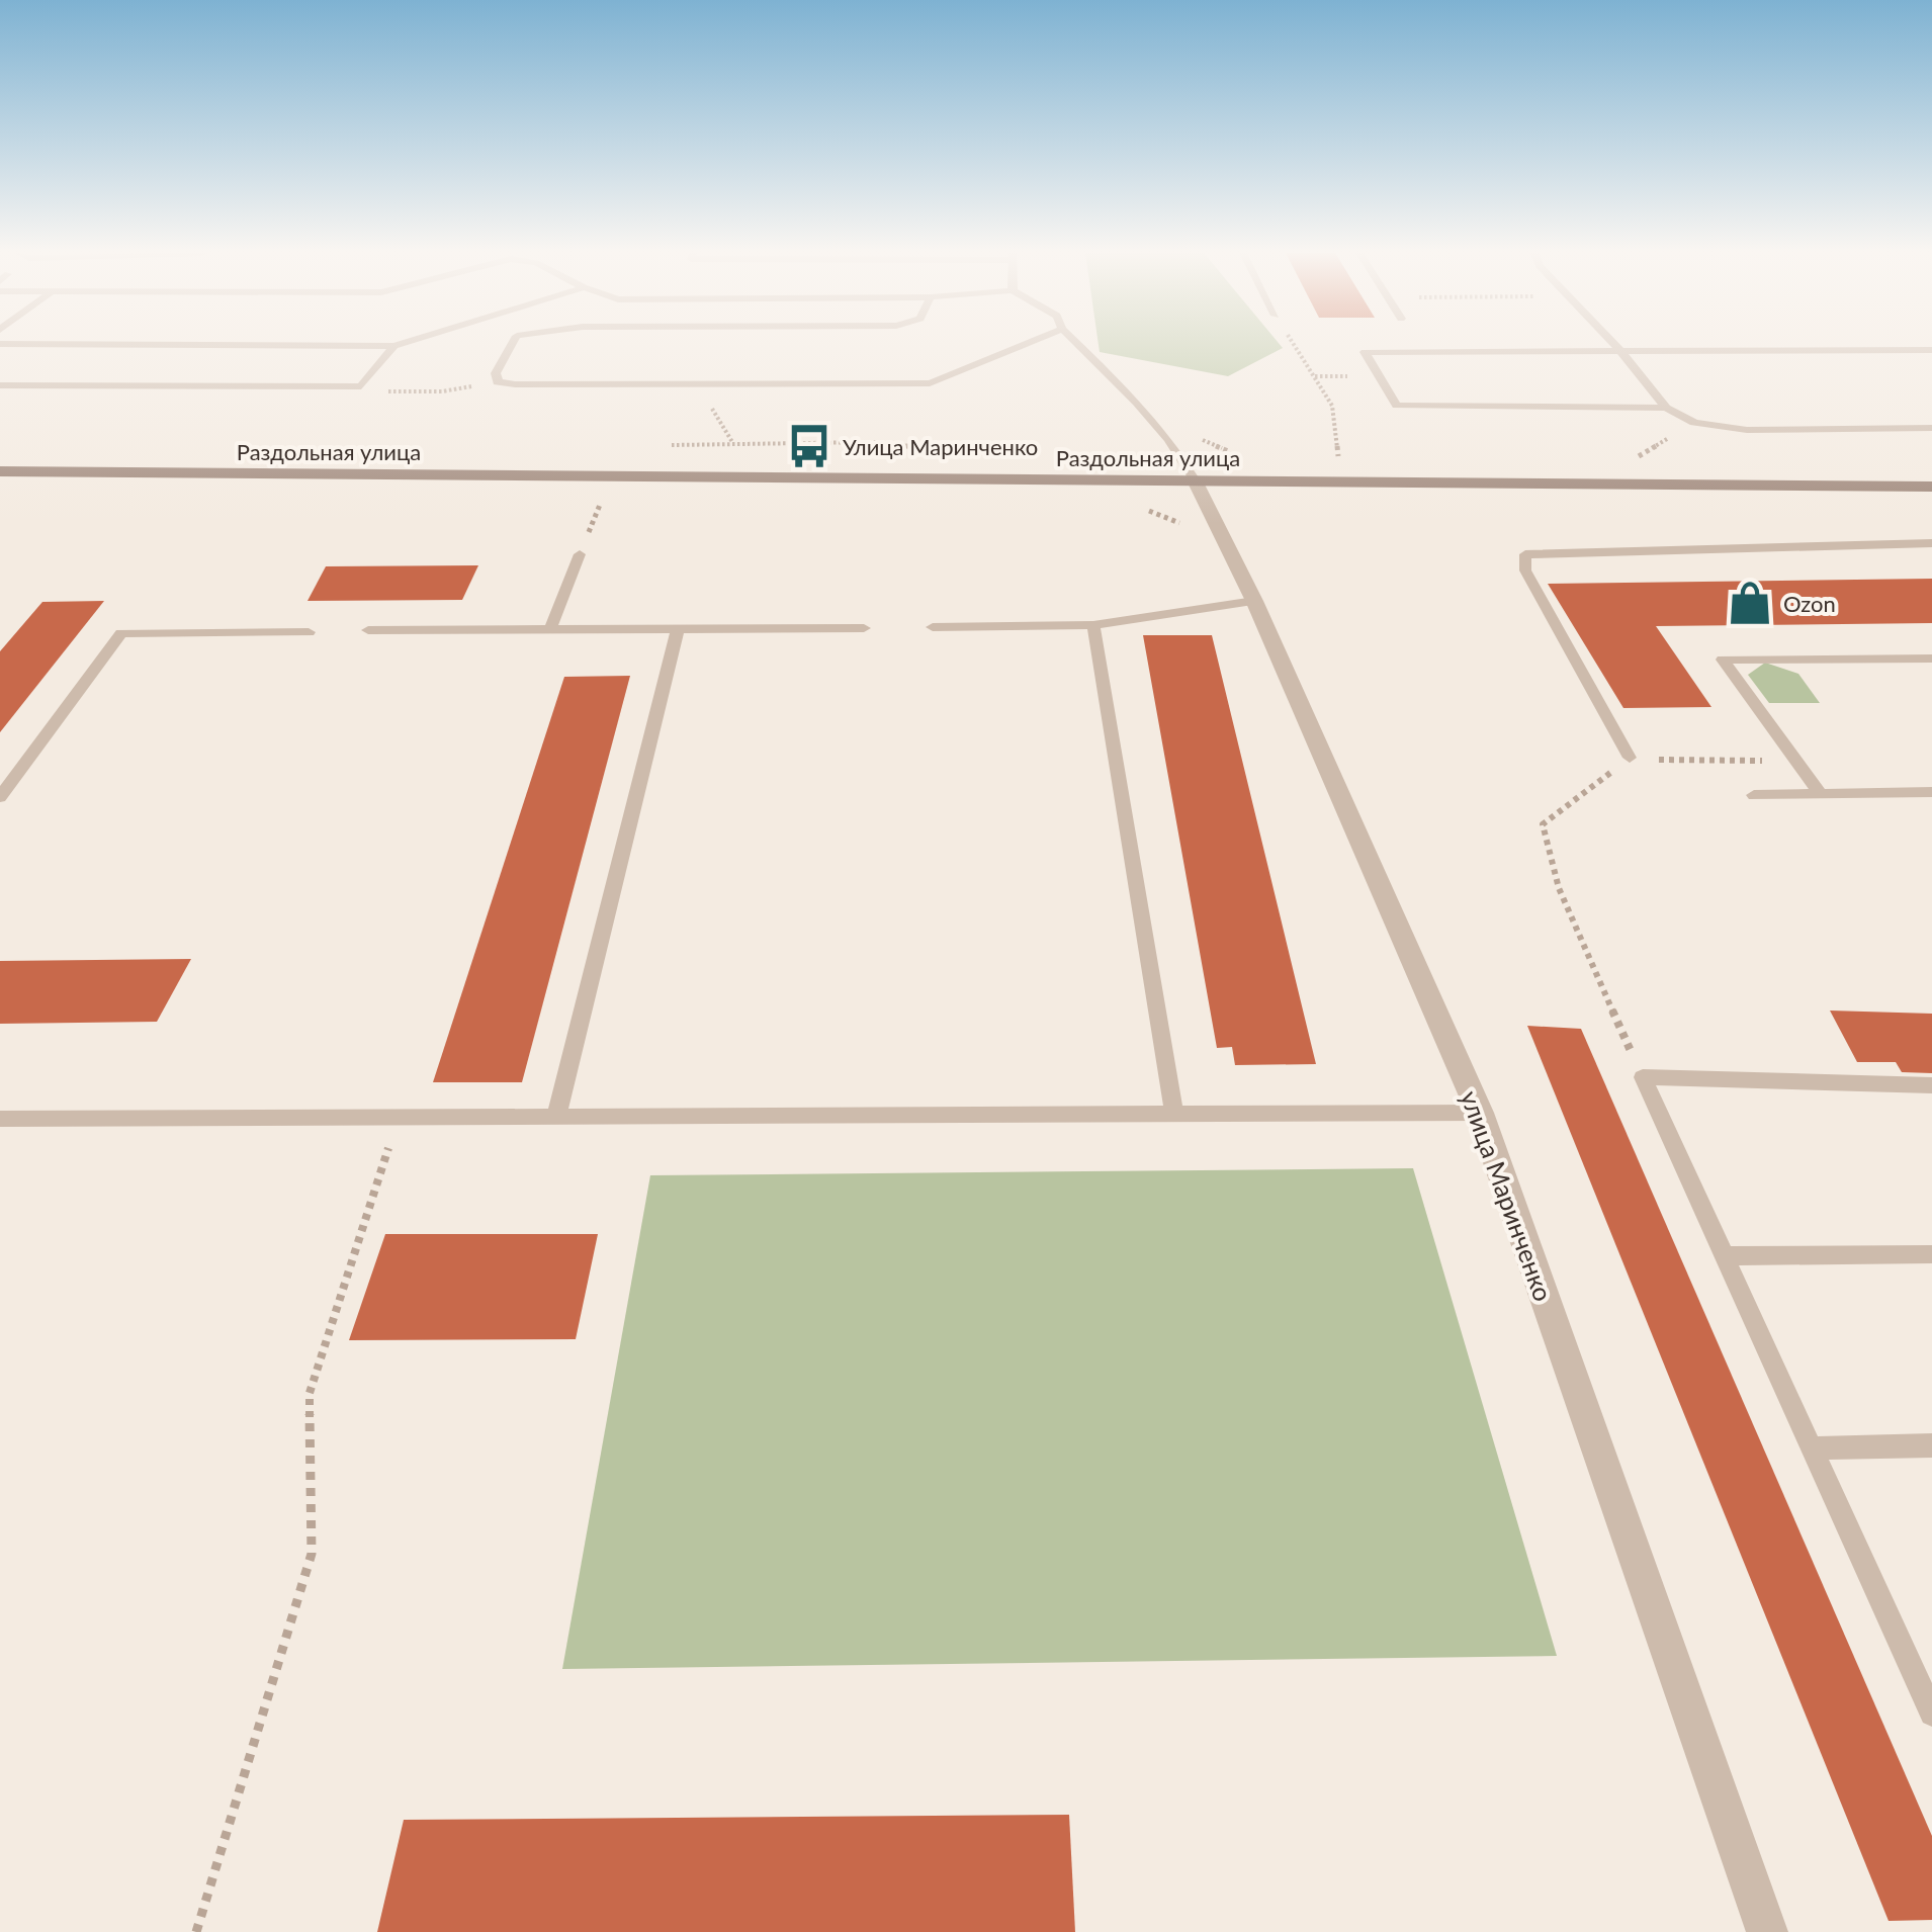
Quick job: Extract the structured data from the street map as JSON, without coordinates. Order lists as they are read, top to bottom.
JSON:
{
  "streets": {
    "main road": ["Раздольная улица"],
    "street": ["улица Маринченко"]
  },
  "crossings": [
    ["Раздольная улица", "улица Маринченко"]
  ],
  "places": {
    "bus stop": ["Улица Маринченко"],
    "shop": ["Ozon"]
  }
}
